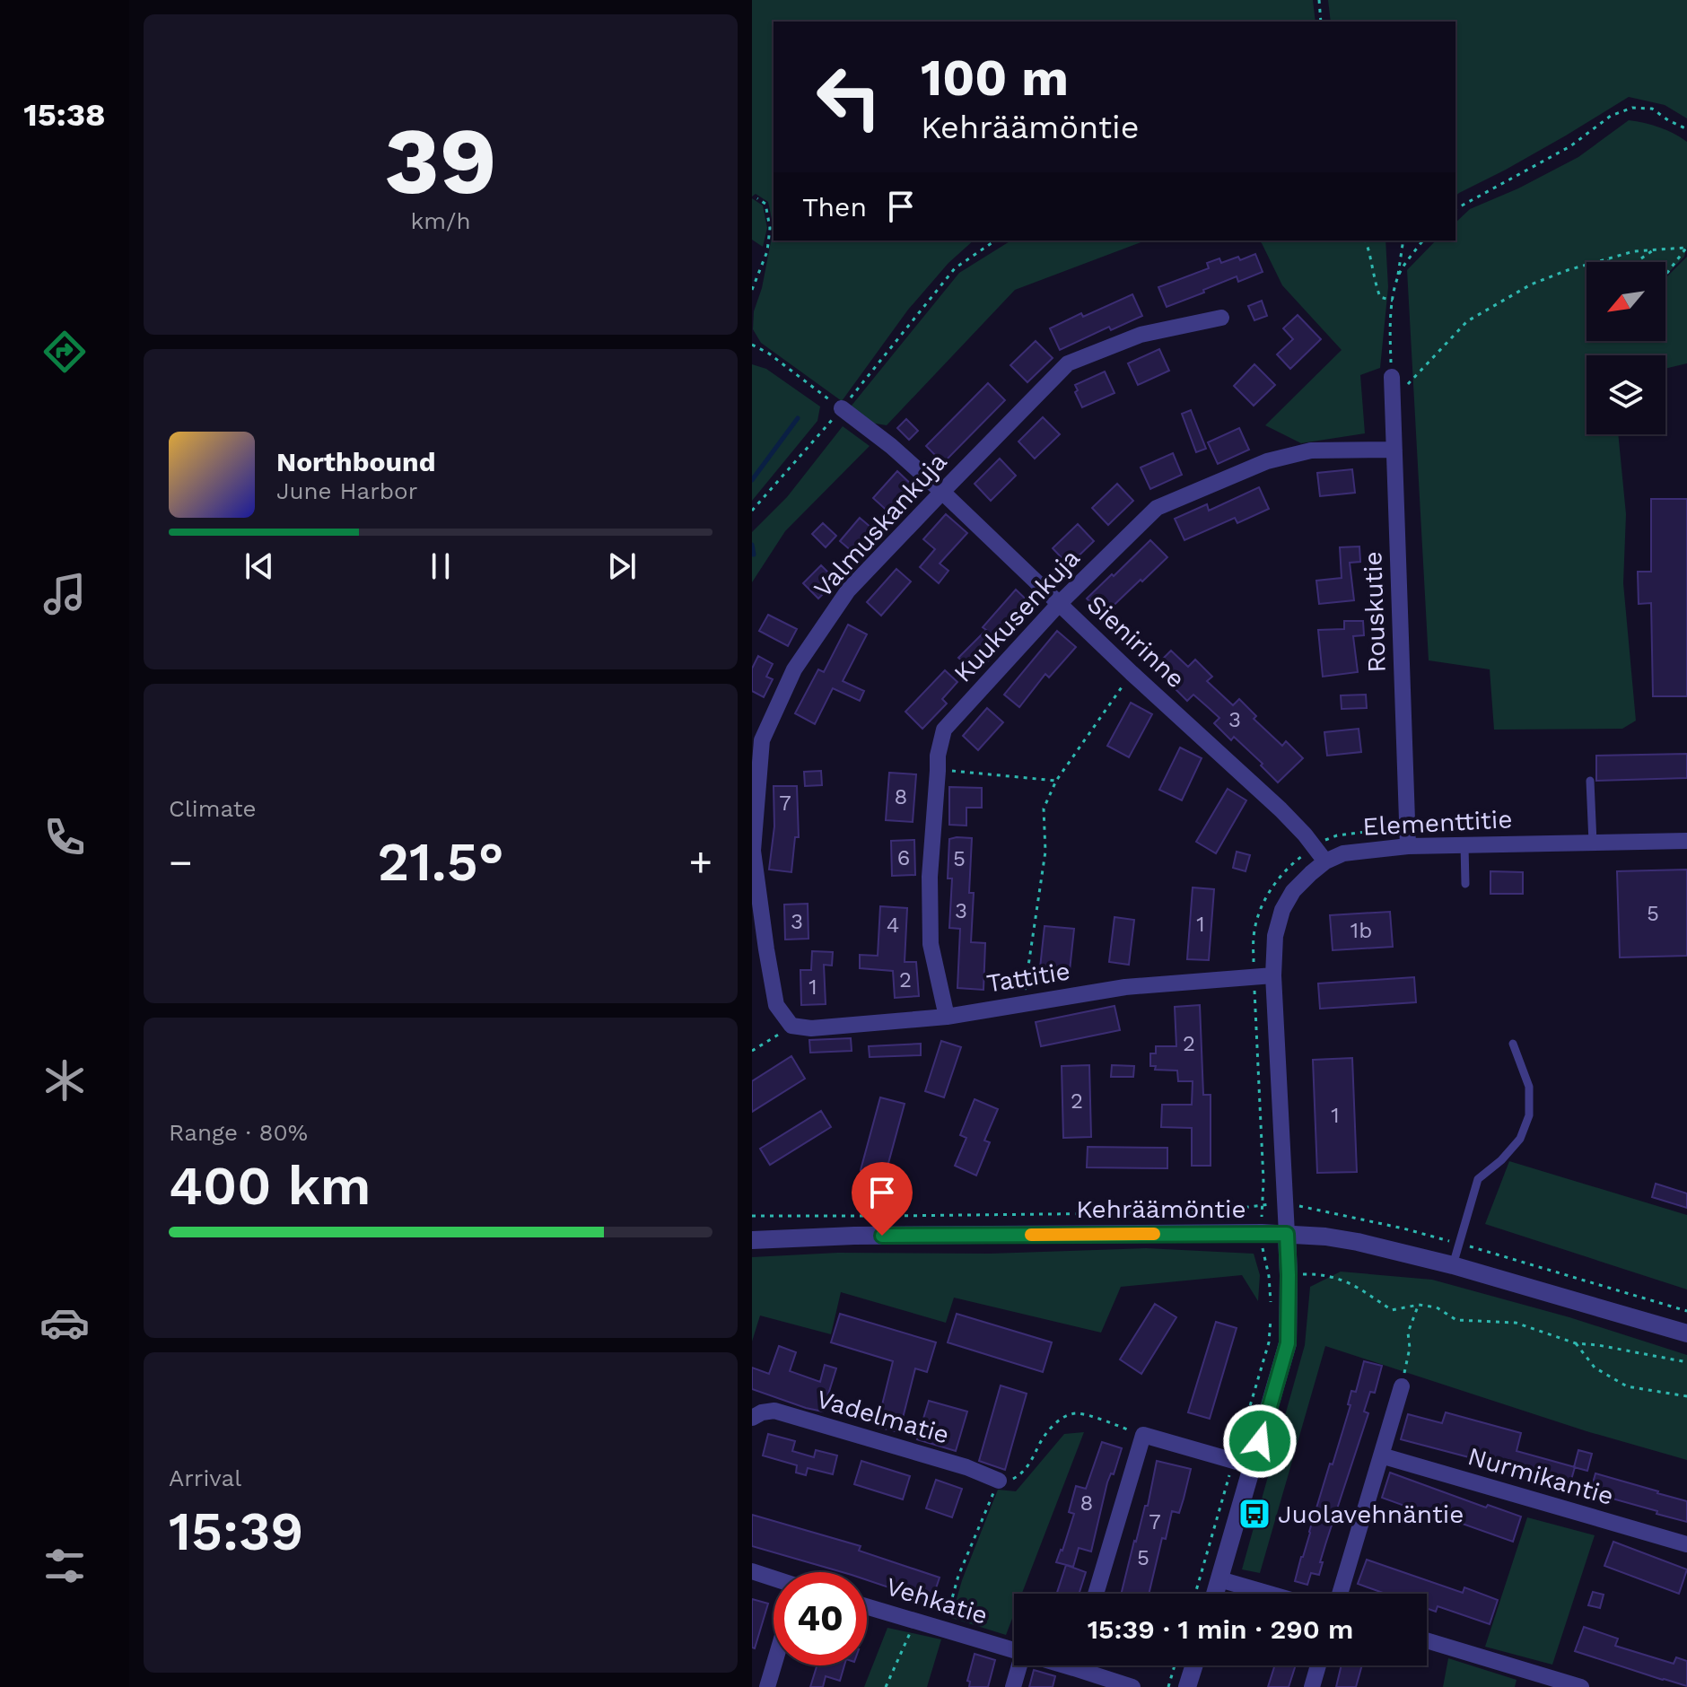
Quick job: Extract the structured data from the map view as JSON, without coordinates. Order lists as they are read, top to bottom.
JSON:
{
  "streets": {
    "street": [
      "Valmuskankuja",
      "Rouskutie",
      "Kuukusenkuja",
      "Sienirinne",
      "Elementtitie",
      "Tattitie",
      "Kehräämöntie",
      "Vadelmatie",
      "Nurmikantie",
      "Vehkatie"
    ]
  },
  "crossings": [
    ["Valmuskankuja", "Sienirinne"],
    ["Valmuskankuja", "Tattitie"],
    ["Rouskutie", "Kuukusenkuja"],
    ["Rouskutie", "Elementtitie"],
    ["Kuukusenkuja", "Sienirinne"],
    ["Kuukusenkuja", "Tattitie"],
    ["Sienirinne", "Elementtitie"],
    ["Elementtitie", "Tattitie"],
    ["Elementtitie", "Kehräämöntie"]
  ],
  "places": {
    "bus stop": ["Juolavehnäntie"]
  },
  "house_numbers": [
    "3",
    "8",
    "7",
    "6",
    "5",
    "3",
    "5",
    "3",
    "1",
    "4",
    "1b",
    "2",
    "1",
    "2",
    "2",
    "1",
    "8",
    "7",
    "5"
  ],
  "north": "bottom left",
  "page": {
    "tabs": "15:38",
    "tile": [
      ["39", "km/h"],
      "Climate",
      ["Range · 80%", "400 km"],
      ["Arrival", "15:39"]
    ],
    "turn": ["100 m", "Kehräämöntie"],
    "then": "Then",
    "song": ["Northbound", "June Harbor"],
    "heat": ["−", "21.5°", "+"],
    "limit": "40",
    "trip": "15:39 · 1 min · 290 m"
  }
}
